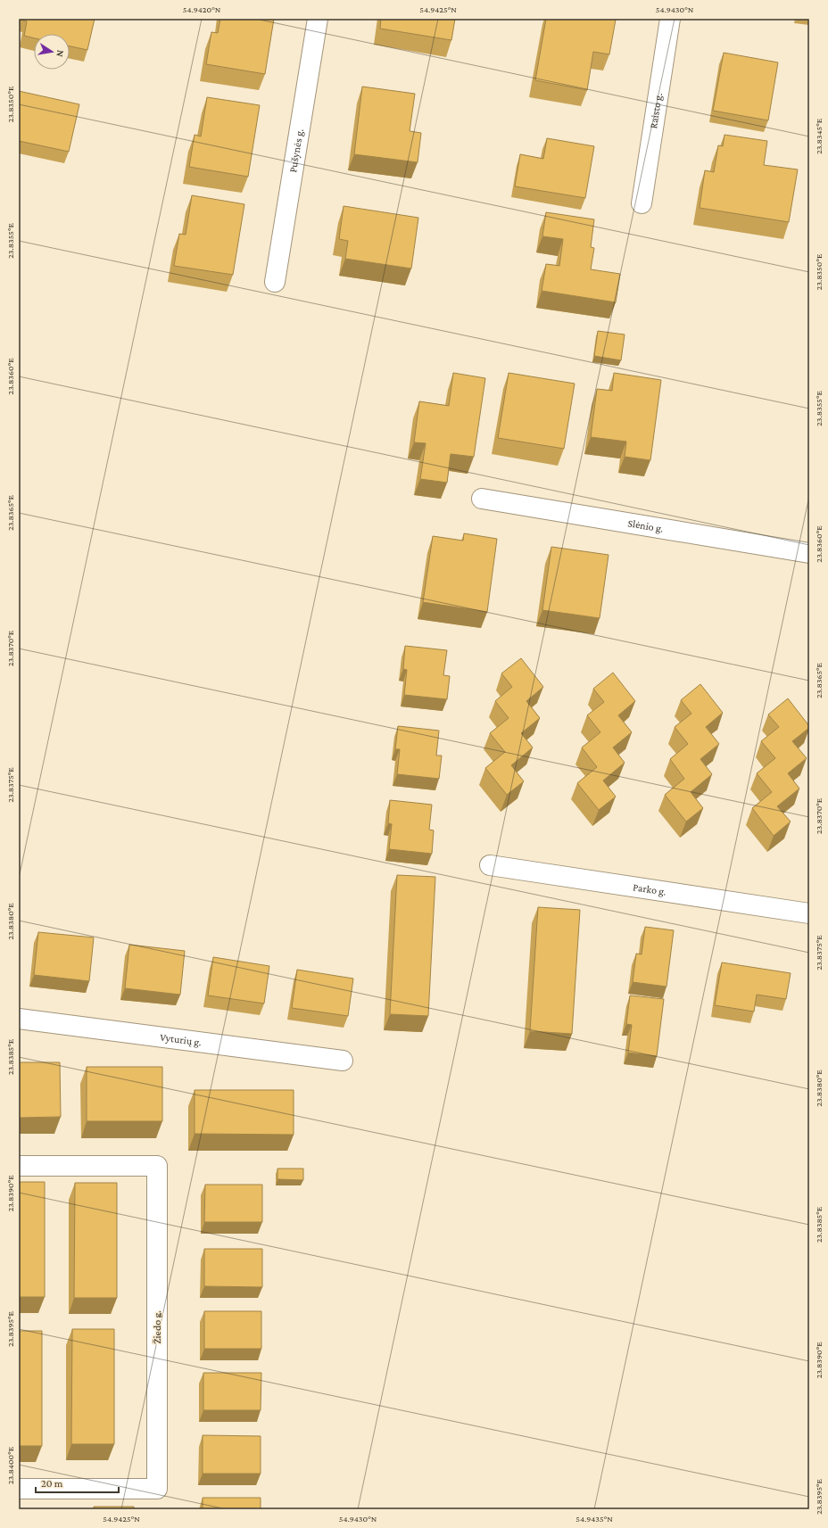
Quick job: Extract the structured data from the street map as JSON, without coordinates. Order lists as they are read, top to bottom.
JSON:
{
  "streets": {
    "street": [
      "Raisto g.",
      "Pušynės g.",
      "Slėnio g.",
      "Parko g.",
      "Vyturių g.",
      "Žiedo g."
    ]
  },
  "scale_bar": "20 m",
  "north": "right",
  "coordinates": [
    "54.9420°N",
    "54.9425°N",
    "54.9430°N",
    "23.8350°E",
    "23.8345°E",
    "23.8355°E",
    "23.8360°E",
    "23.8365°E",
    "23.8370°E",
    "23.8375°E",
    "23.8380°E",
    "23.8385°E",
    "23.8390°E",
    "23.8395°E",
    "23.8400°E",
    "54.9435°N"
  ]
}
